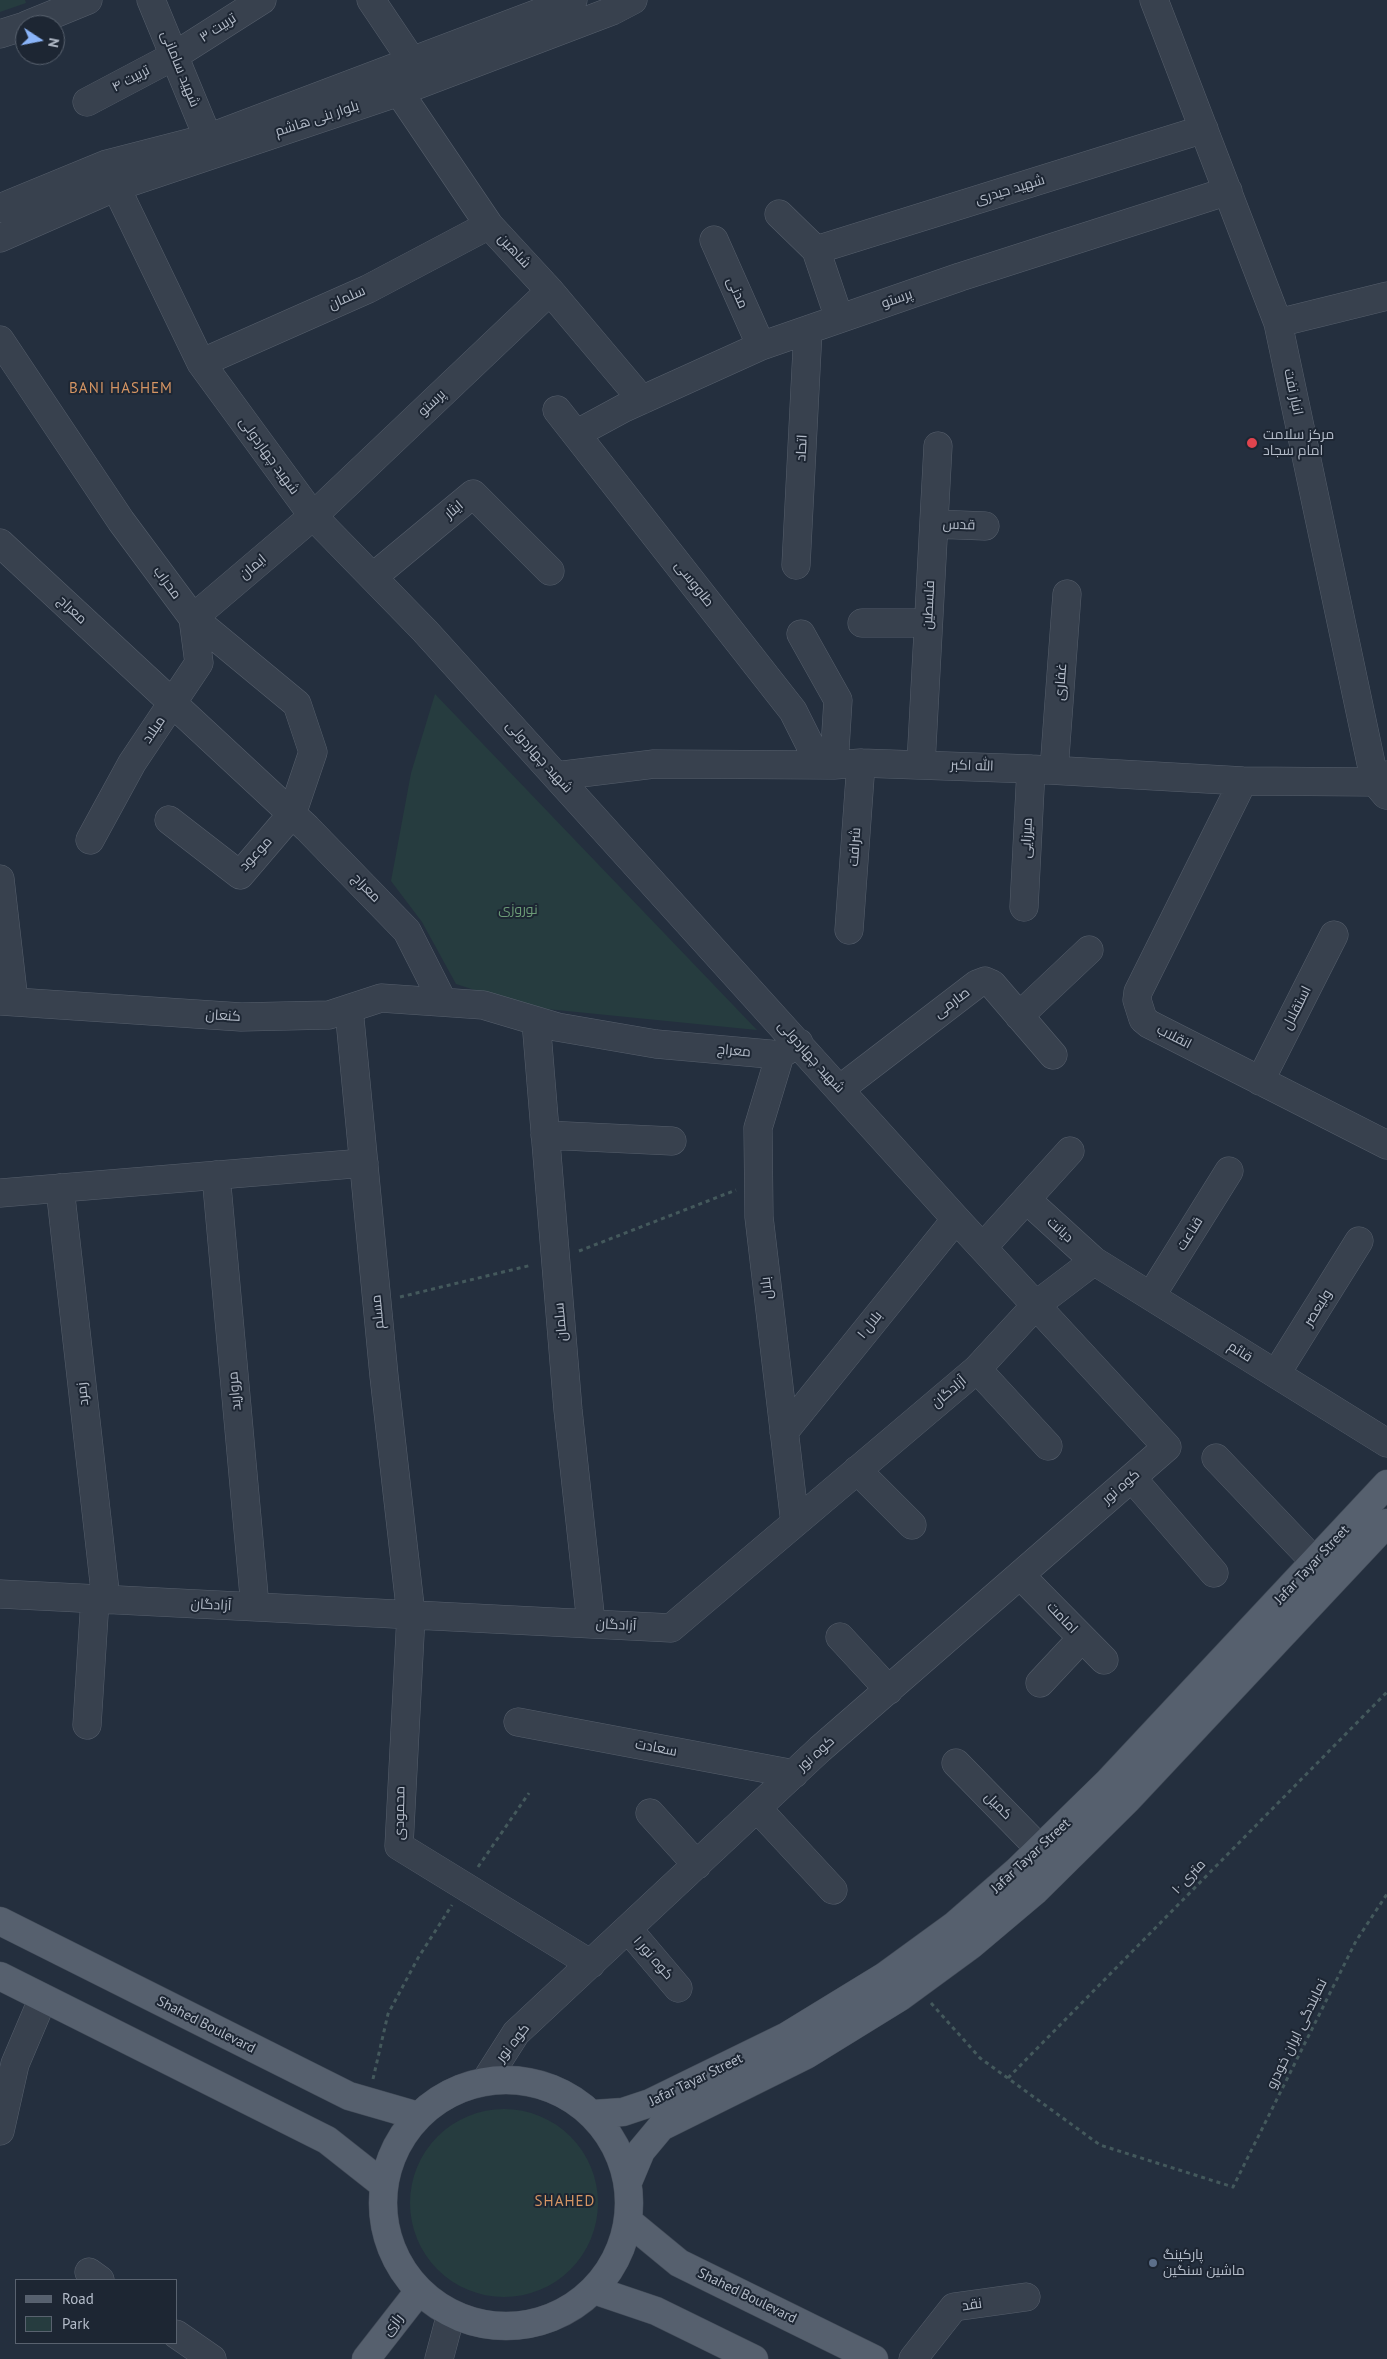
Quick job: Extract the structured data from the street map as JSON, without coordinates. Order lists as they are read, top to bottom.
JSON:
{
  "streets": {
    "main road": ["Jafar Tayar Street", "Shahed Boulevard", "رازی"],
    "street": [
      "تربیت ۳",
      "شهید سامانی",
      "تربیت ۴",
      "بلوار بنی هاشم",
      "شهید حیدری",
      "شاهین",
      "مدنی",
      "سلمان",
      "پرستو",
      "انبار نفت",
      "اتحاد",
      "شهید چهاردولی",
      "ایثار",
      "قدس",
      "ایمان",
      "محراب",
      "طاووسی",
      "فلسطین",
      "معراج",
      "غفاری",
      "میلاد",
      "الله اکبر",
      "میرزایی",
      "شرافت",
      "موعود",
      "صارمی",
      "استقلال",
      "کنعان",
      "انقلاب",
      "دیانت",
      "قناعت",
      "بلال",
      "ولیعصر",
      "مسلم",
      "بلال ۱",
      "قائم",
      "مروارید",
      "آزادگان",
      "زمرد",
      "کوه نور",
      "امامت",
      "سعادت",
      "کمیل",
      "محمودی",
      "کوه نور ۱",
      "نقد"
    ],
    "path": ["۱۰ متری", "نمایندگی ایران خودرو"]
  },
  "crossings": [
    ["تربیت ۳", "شهید سامانی"],
    ["تربیت ۳", "تربیت ۴"],
    ["شهید سامانی", "تربیت ۴"],
    ["شهید سامانی", "بلوار بنی هاشم"],
    ["بلوار بنی هاشم", "شاهین"],
    ["بلوار بنی هاشم", "شهید چهاردولی"],
    ["شهید حیدری", "انبار نفت"],
    ["شاهین", "سلمان"],
    ["شاهین", "پرستو"],
    ["مدنی", "پرستو"],
    ["سلمان", "شهید چهاردولی"],
    ["سلمان", "معراج"],
    ["سلمان", "آزادگان"],
    ["پرستو", "انبار نفت"],
    ["پرستو", "اتحاد"],
    ["پرستو", "شهید چهاردولی"],
    ["پرستو", "ایمان"],
    ["پرستو", "طاووسی"],
    ["انبار نفت", "الله اکبر"],
    ["شهید چهاردولی", "ایثار"],
    ["شهید چهاردولی", "ایمان"],
    ["شهید چهاردولی", "معراج"],
    ["شهید چهاردولی", "الله اکبر"],
    ["شهید چهاردولی", "صارمی"],
    ["شهید چهاردولی", "بلال"],
    ["شهید چهاردولی", "بلال ۱"],
    ["شهید چهاردولی", "آزادگان"],
    ["شهید چهاردولی", "کوه نور"],
    ["قدس", "فلسطین"],
    ["ایمان", "محراب"],
    ["ایمان", "میلاد"],
    ["محراب", "معراج"],
    ["محراب", "میلاد"],
    ["محراب", "موعود"],
    ["طاووسی", "الله اکبر"],
    ["فلسطین", "الله اکبر"],
    ["معراج", "میلاد"],
    ["معراج", "موعود"],
    ["معراج", "کنعان"],
    ["معراج", "بلال"],
    ["غفاری", "الله اکبر"],
    ["غفاری", "میرزایی"],
    ["الله اکبر", "میرزایی"],
    ["الله اکبر", "شرافت"],
    ["الله اکبر", "انقلاب"],
    ["استقلال", "انقلاب"],
    ["کنعان", "مسلم"],
    ["دیانت", "قائم"],
    ["دیانت", "آزادگان"],
    ["قناعت", "قائم"],
    ["بلال", "بلال ۱"],
    ["بلال", "آزادگان"],
    ["ولیعصر", "قائم"],
    ["مسلم", "آزادگان"],
    ["مسلم", "محمودی"],
    ["قائم", "آزادگان"],
    ["مروارید", "آزادگان"],
    ["آزادگان", "زمرد"],
    ["آزادگان", "محمودی"],
    ["کوه نور", "امامت"],
    ["کوه نور", "سعادت"],
    ["کوه نور", "محمودی"],
    ["کوه نور", "کوه نور ۱"],
    ["Jafar Tayar Street", "کمیل"],
    ["۱۰ متری", "نمایندگی ایران خودرو"]
  ],
  "districts": ["BANI HASHEM", "SHAHED"],
  "parks": ["نوروزی"],
  "places": ["مرکز سلامت امام سجاد", "پارکینگ ماشین سنگین"],
  "legend": ["Road", "Park"],
  "north": "right"
}
